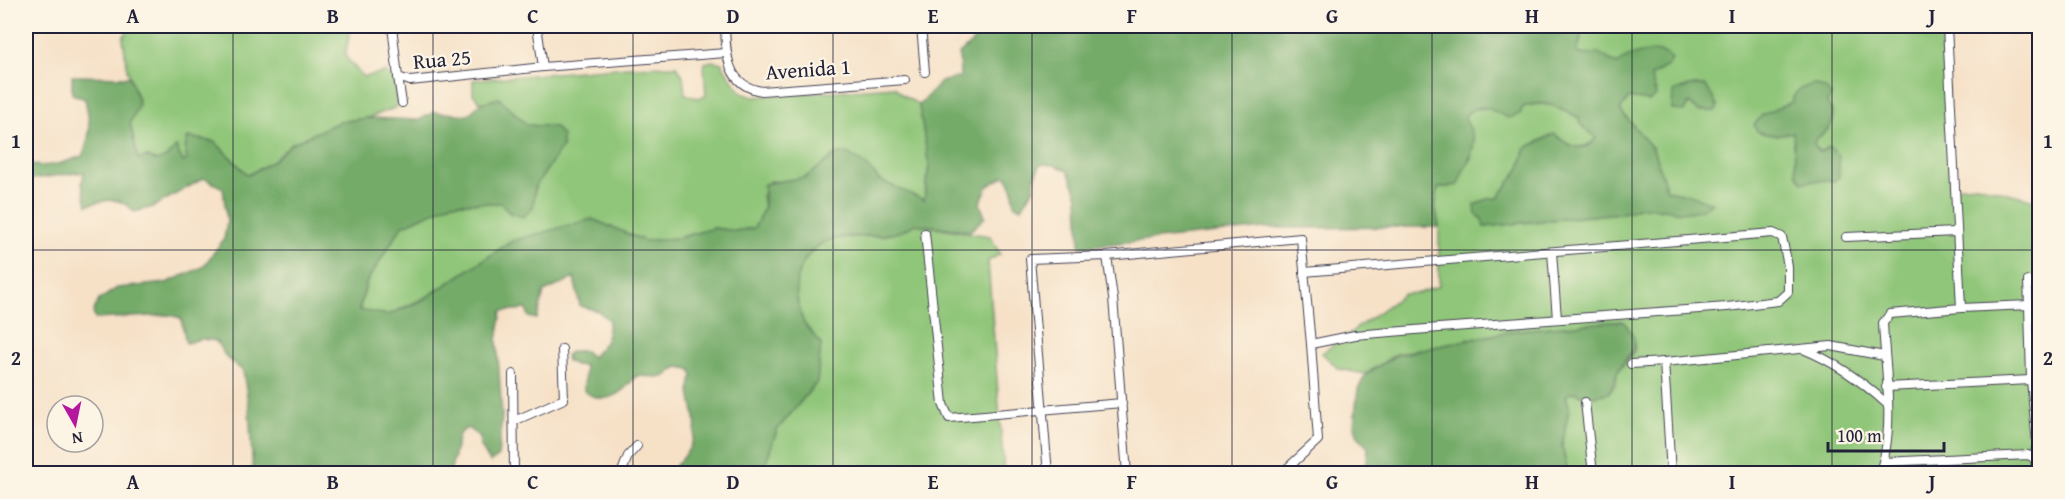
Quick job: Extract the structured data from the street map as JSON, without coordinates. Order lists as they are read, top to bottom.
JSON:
{
  "streets": {
    "street": ["Rua 25", "Avenida 1"]
  },
  "crossings": [
    ["Rua 25", "Avenida 1"]
  ],
  "scale_bar": "100 m",
  "north": "bottom",
  "grid": {
    "columns": [
      "A",
      "B",
      "C",
      "D",
      "E",
      "F",
      "G",
      "H",
      "I",
      "J"
    ],
    "rows": ["1", "2"]
  }
}
